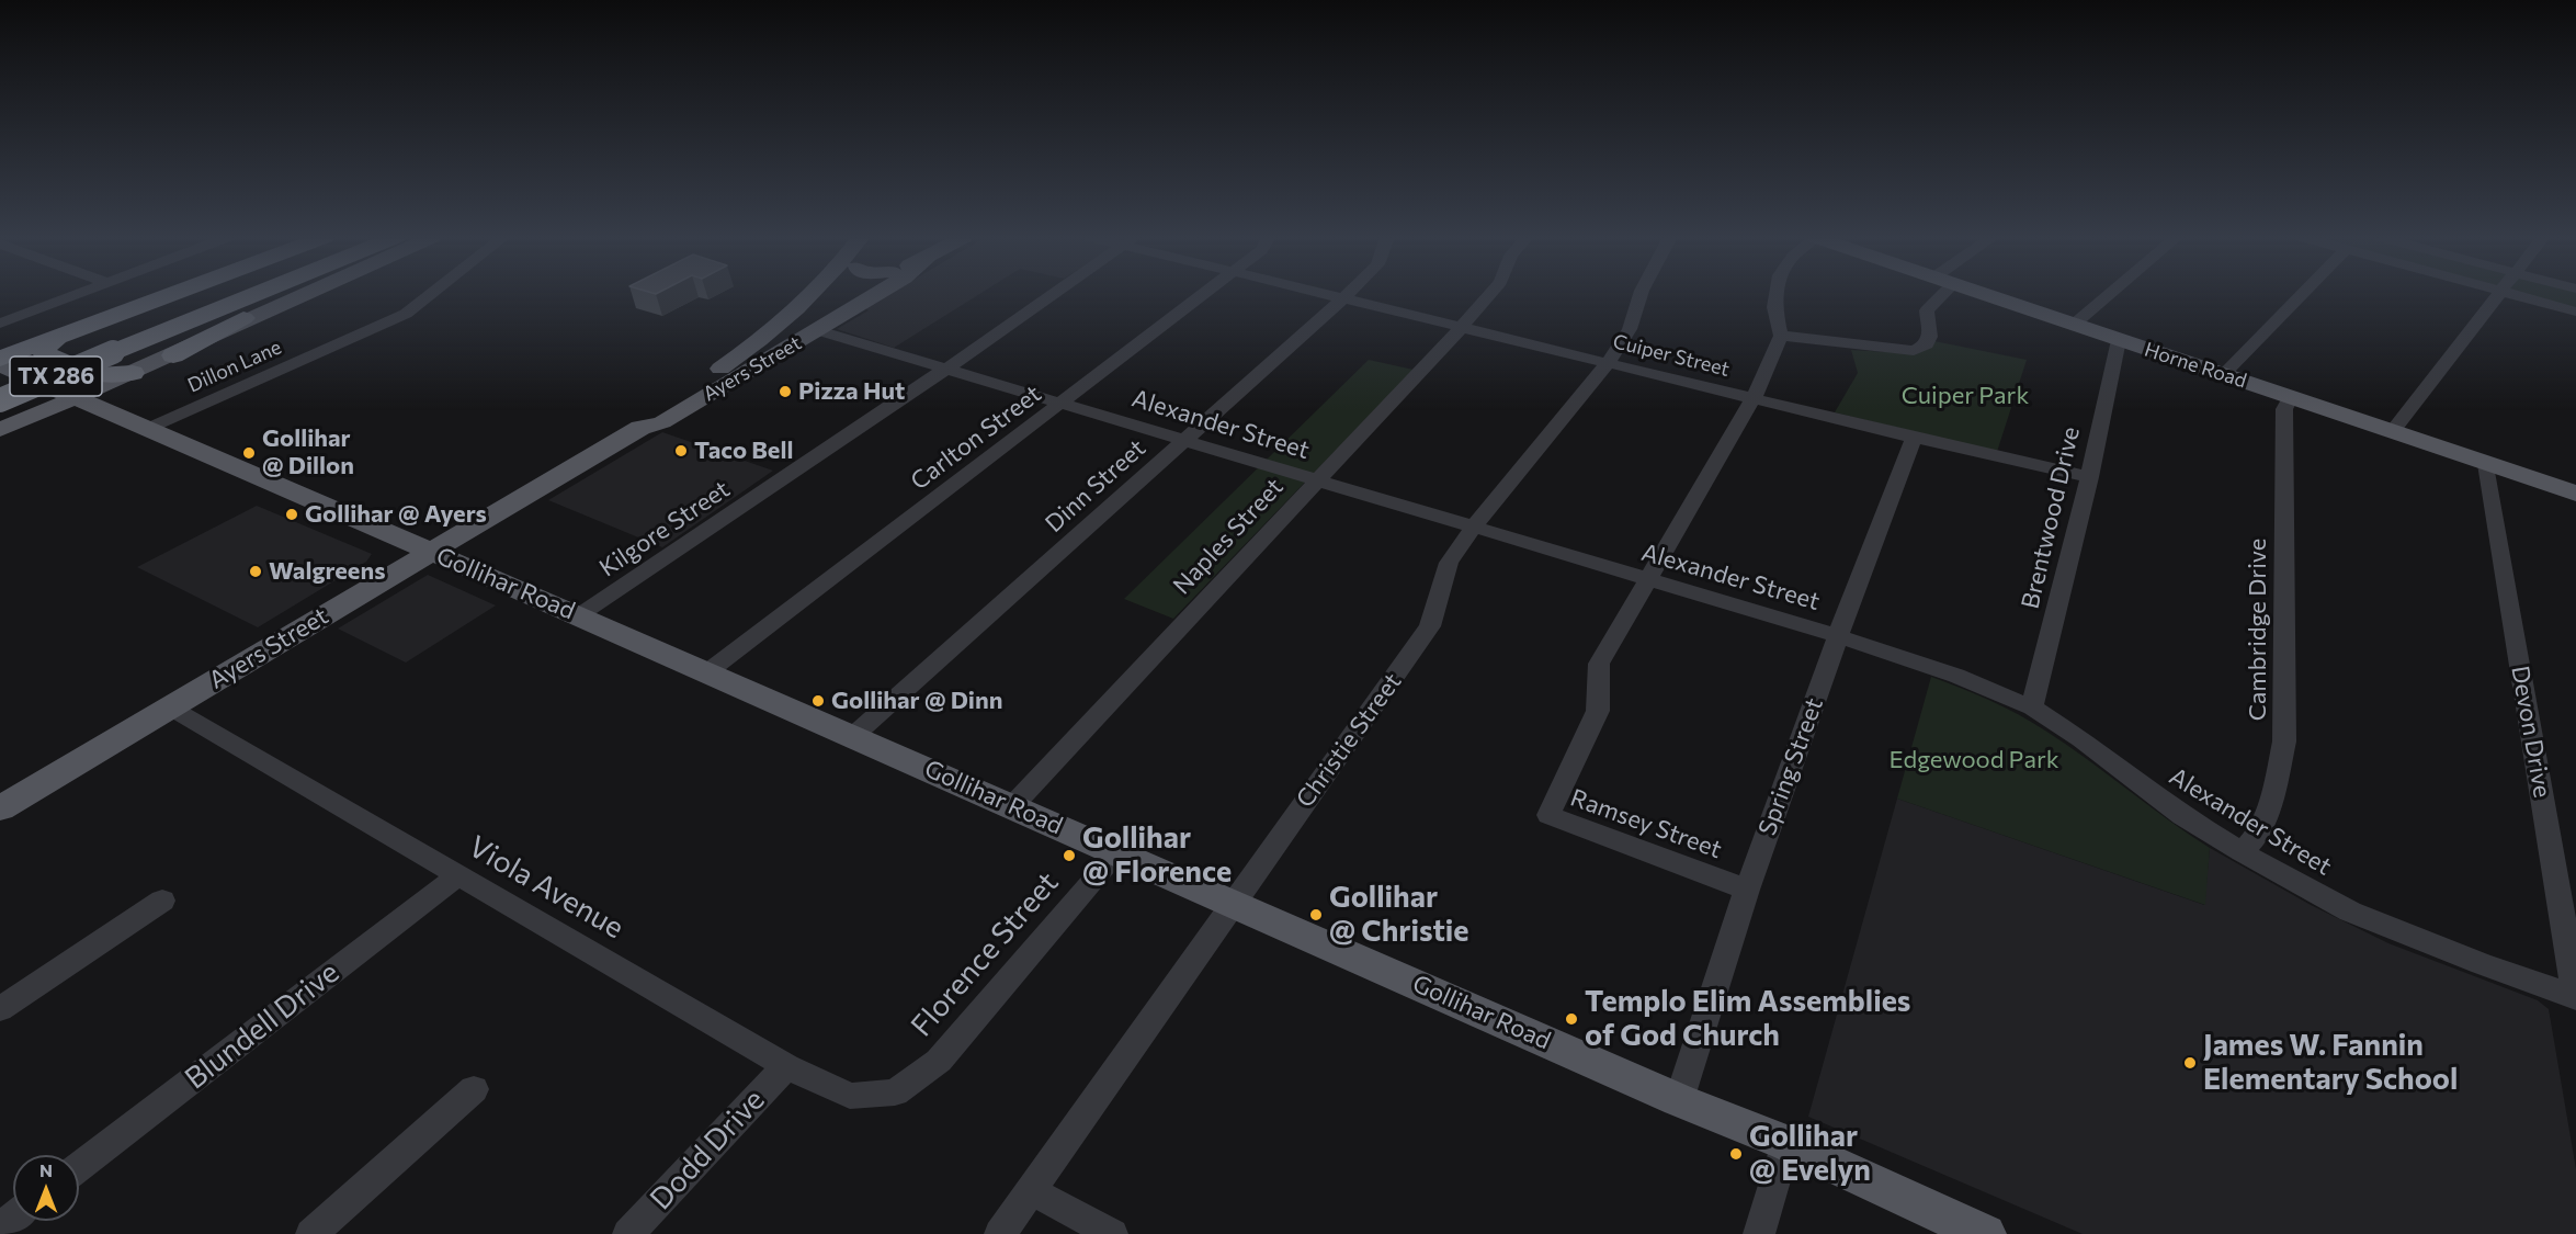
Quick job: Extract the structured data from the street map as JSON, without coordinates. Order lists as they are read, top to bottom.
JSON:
{
  "streets": {
    "highway": ["TX 286"],
    "main road": ["Horne Road", "Ayers Street", "Gollihar Road"],
    "street": [
      "Cuiper Street",
      "Dillon Lane",
      "Alexander Street",
      "Carlton Street",
      "Dinn Street",
      "Brentwood Drive",
      "Kilgore Street",
      "Naples Street",
      "Cambridge Drive",
      "Devon Drive",
      "Christie Street",
      "Spring Street",
      "Ramsey Street",
      "Viola Avenue",
      "Florence Street",
      "Blundell Drive",
      "Dodd Drive"
    ]
  },
  "crossings": [
    ["Cuiper Street", "Dinn Street"],
    ["Cuiper Street", "Brentwood Drive"],
    ["Cuiper Street", "Naples Street"],
    ["Cuiper Street", "Christie Street"],
    ["Cuiper Street", "Spring Street"],
    ["Cuiper Street", "Ramsey Street"],
    ["Horne Road", "Brentwood Drive"],
    ["Horne Road", "Cambridge Drive"],
    ["Horne Road", "Devon Drive"],
    ["Dillon Lane", "Gollihar Road"],
    ["Ayers Street", "Alexander Street"],
    ["Ayers Street", "Gollihar Road"],
    ["Ayers Street", "Viola Avenue"],
    ["Alexander Street", "Carlton Street"],
    ["Alexander Street", "Dinn Street"],
    ["Alexander Street", "Brentwood Drive"],
    ["Alexander Street", "Kilgore Street"],
    ["Alexander Street", "Naples Street"],
    ["Alexander Street", "Cambridge Drive"],
    ["Alexander Street", "Devon Drive"],
    ["Alexander Street", "Christie Street"],
    ["Alexander Street", "Spring Street"],
    ["Alexander Street", "Ramsey Street"],
    ["Carlton Street", "Gollihar Road"],
    ["Dinn Street", "Gollihar Road"],
    ["Kilgore Street", "Gollihar Road"],
    ["Naples Street", "Gollihar Road"],
    ["Gollihar Road", "Christie Street"],
    ["Gollihar Road", "Spring Street"],
    ["Gollihar Road", "Florence Street"],
    ["Spring Street", "Ramsey Street"],
    ["Viola Avenue", "Florence Street"],
    ["Viola Avenue", "Blundell Drive"],
    ["Viola Avenue", "Dodd Drive"]
  ],
  "parks": ["Cuiper Park", "Edgewood Park"],
  "places": [
    "Pizza Hut",
    "Taco Bell",
    "Gollihar @ Dillon",
    "Gollihar @ Ayers",
    "Walgreens",
    "Gollihar @ Dinn",
    "Gollihar @ Florence",
    "Gollihar @ Christie",
    "Templo Elim Assemblies of God Church",
    "James W. Fannin Elementary School",
    "Gollihar @ Evelyn"
  ],
  "north": "top"
}
